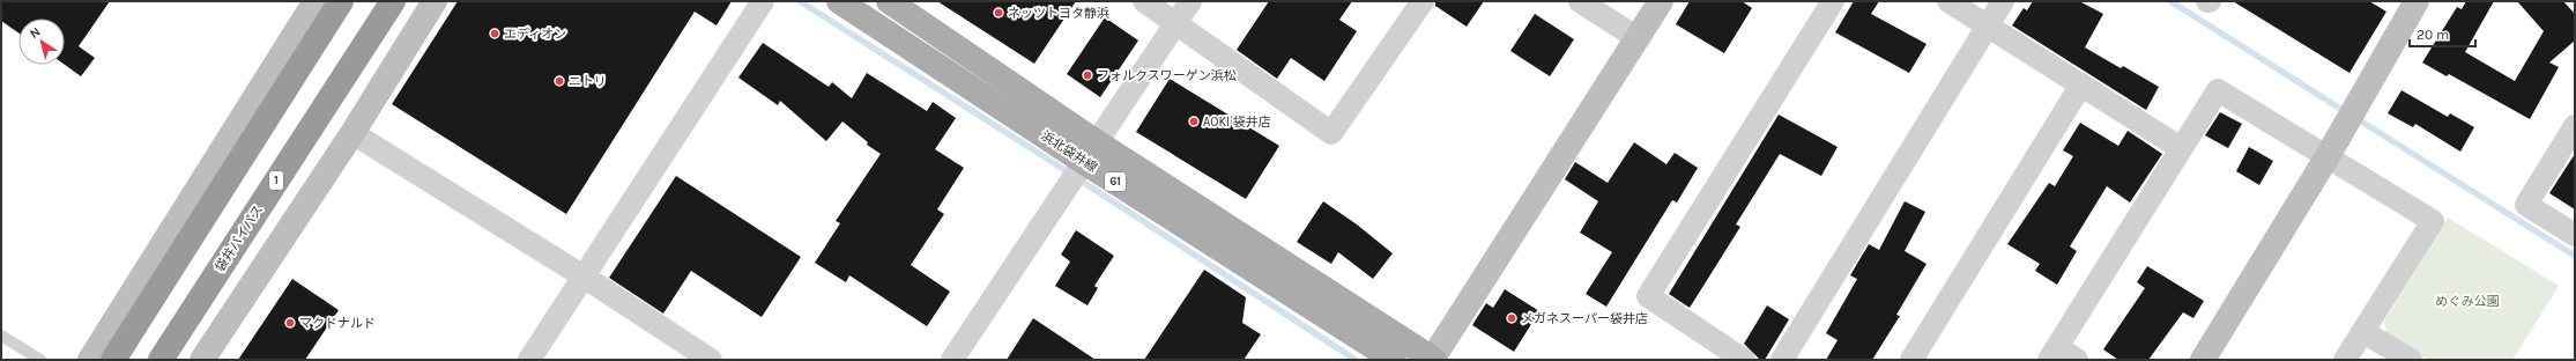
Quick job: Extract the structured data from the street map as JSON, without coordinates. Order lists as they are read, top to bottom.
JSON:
{
  "streets": {
    "highway": ["1", "袋井バイパス"],
    "main road": ["浜北袋井線", "61"]
  },
  "parks": ["めぐみ公園"],
  "places": [
    "ネッツトヨタ静浜",
    "エディオン",
    "フォルクスワーゲン浜松",
    "ニトリ",
    "AOKI 袋井店",
    "メガネスーパー袋井店",
    "マクドナルド"
  ],
  "scale_bar": "20 m",
  "north": "top left"
}
